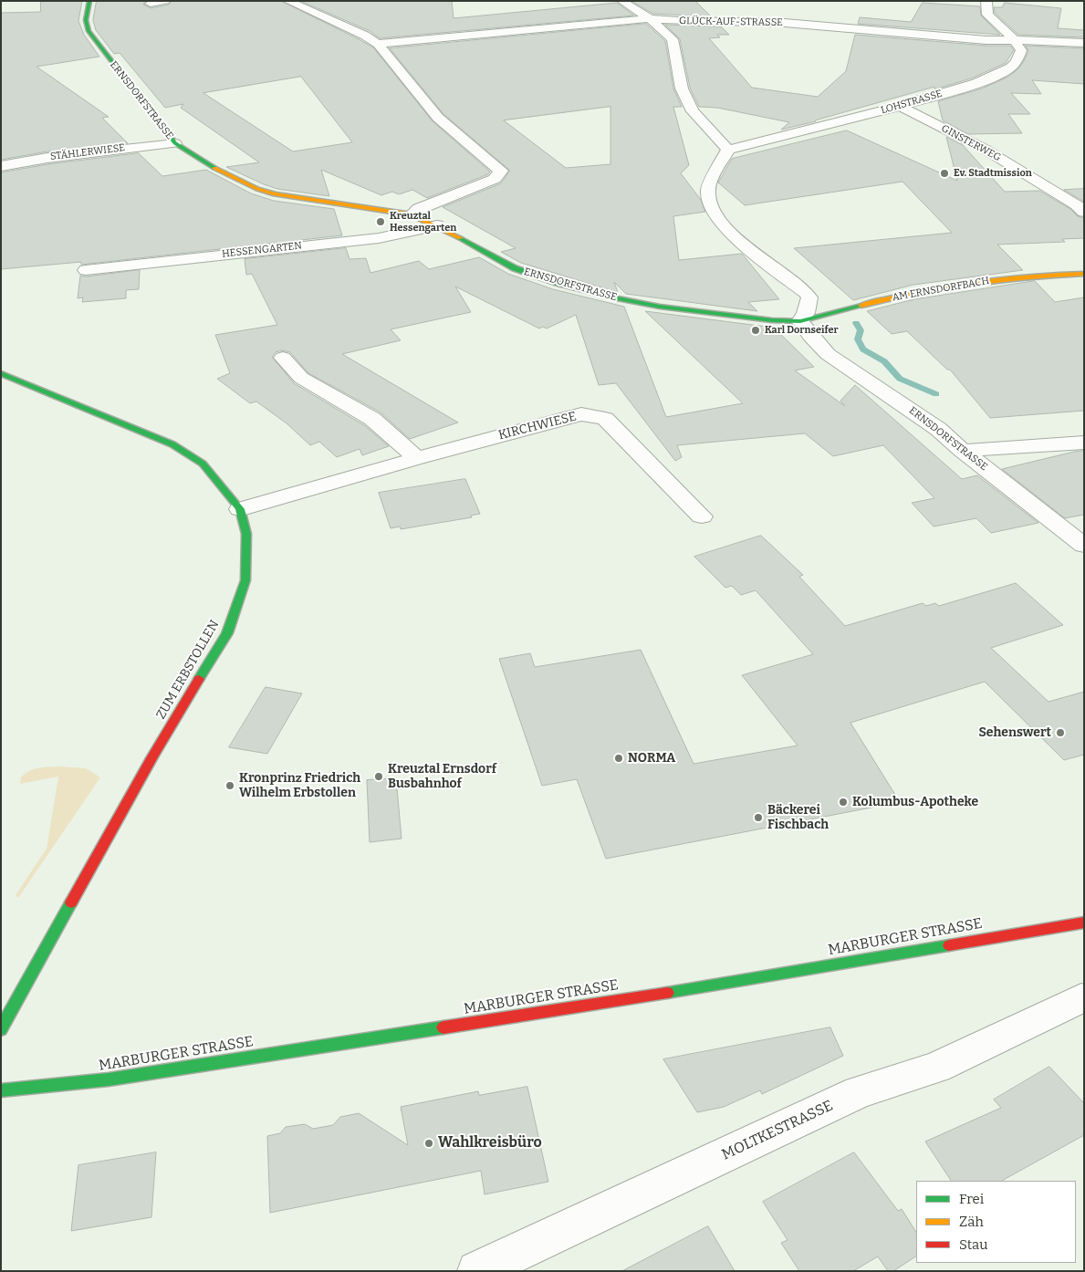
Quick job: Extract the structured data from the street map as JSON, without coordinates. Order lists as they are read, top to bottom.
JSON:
{
  "streets": {
    "street": [
      "GLÜCK-AUF-STRASSE",
      "ERNSDORFSTRASSE",
      "LOHSTRASSE",
      "GINSTERWEG",
      "STÄHLERWIESE",
      "HESSENGARTEN",
      "AM ERNSDORFBACH",
      "KIRCHWIESE",
      "ZUM ERBSTOLLEN",
      "MARBURGER STRASSE",
      "MOLTKESTRASSE"
    ]
  },
  "crossings": [
    ["GLÜCK-AUF-STRASSE", "LOHSTRASSE"],
    ["ERNSDORFSTRASSE", "STÄHLERWIESE"],
    ["ERNSDORFSTRASSE", "HESSENGARTEN"],
    ["ERNSDORFSTRASSE", "AM ERNSDORFBACH"],
    ["LOHSTRASSE", "GINSTERWEG"],
    ["KIRCHWIESE", "ZUM ERBSTOLLEN"]
  ],
  "places": [
    "Ev. Stadtmission",
    "Kreuztal Hessengarten",
    "Karl Dornseifer",
    "Sehenswert",
    "NORMA",
    "Kreuztal Ernsdorf Busbahnhof",
    "Kronprinz Friedrich Wilhelm Erbstollen",
    "Kolumbus-Apotheke",
    "Bäckerei Fischbach",
    "Wahlkreisbüro"
  ],
  "legend": ["Frei", "Zäh", "Stau"]
}
